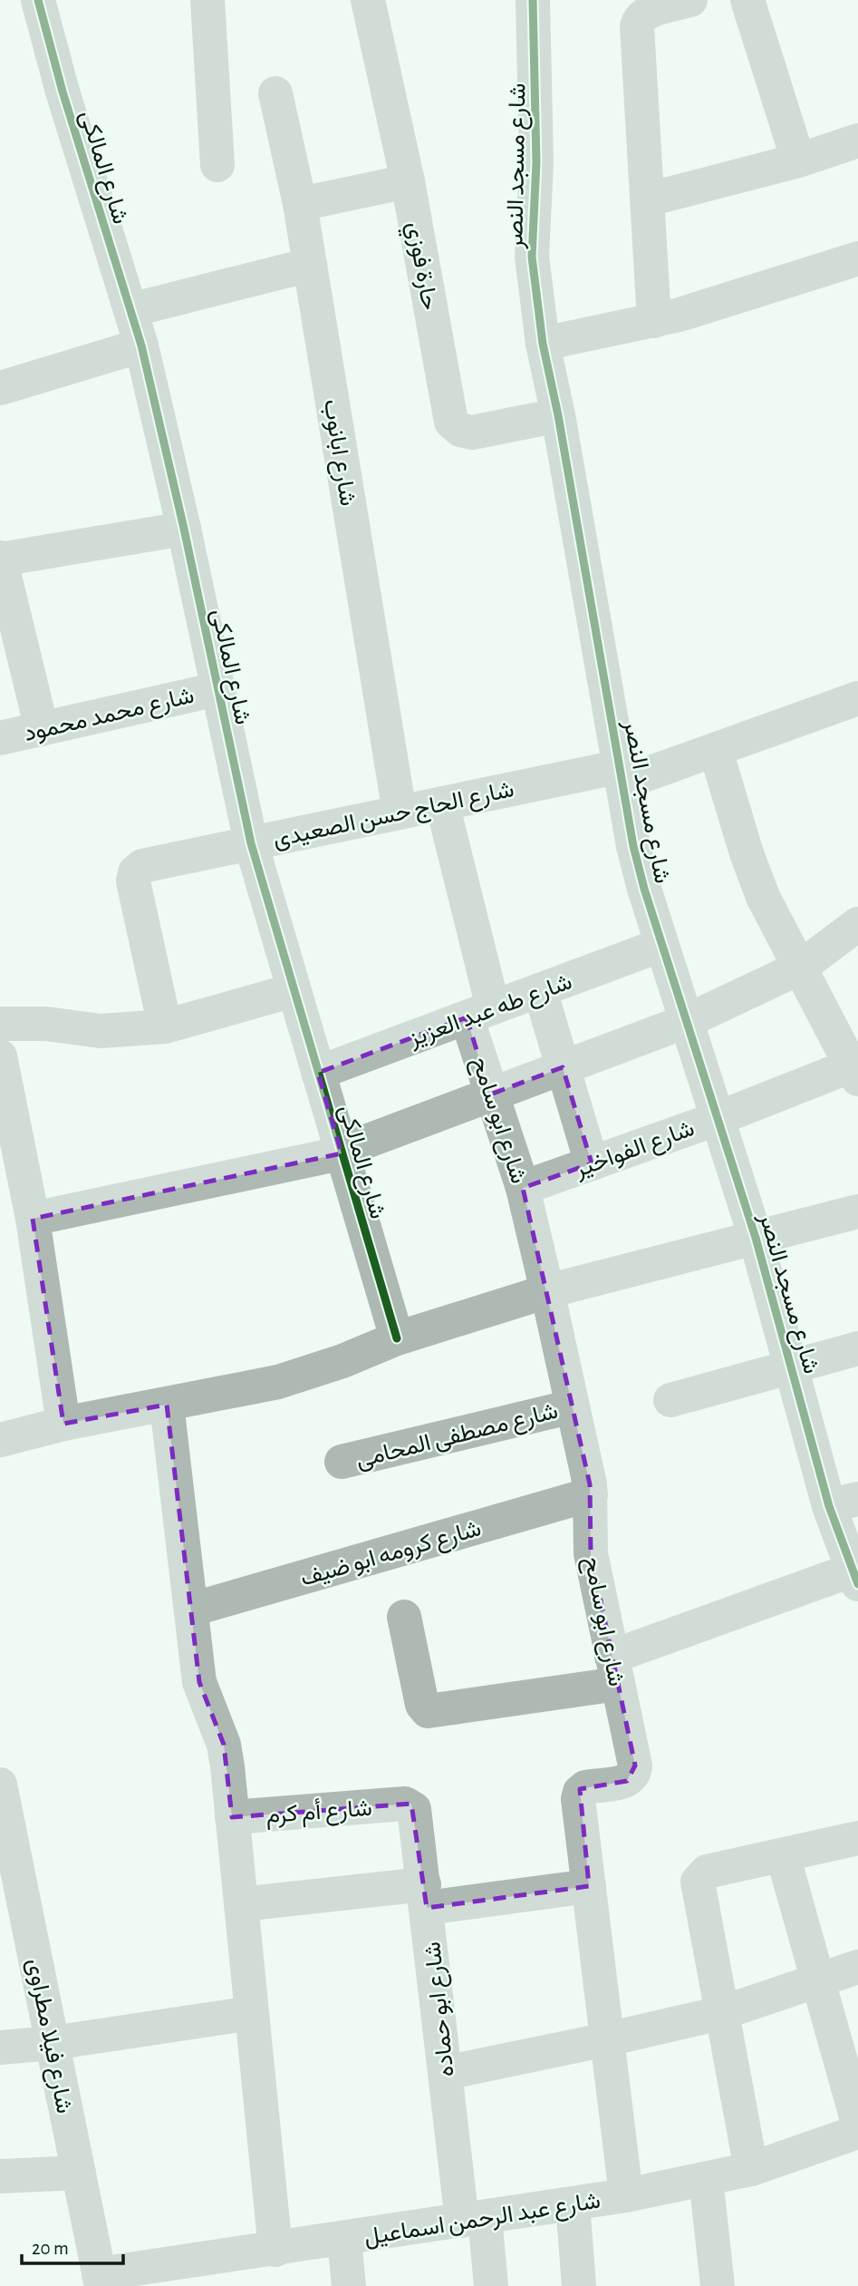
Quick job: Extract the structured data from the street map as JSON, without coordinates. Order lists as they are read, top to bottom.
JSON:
{
  "streets": {
    "street": [
      "شارع مسجد النصر",
      "شارع المالكى",
      "حارة فوزي",
      "شارع ابانوب",
      "شارع محمد محمود",
      "شارع الحاج حسن الصعيدى",
      "شارع طه عبد العزيز",
      "شارع ابو سامح",
      "شارع الفواخير",
      "شارع مصطفى المحامى",
      "شارع كرومه ابو ضيف",
      "شارع أم كرم",
      "شارع ابو حماده",
      "شارع فيلا مطراوى",
      "شارع عبد الرحمن اسماعيل"
    ]
  },
  "crossings": [
    ["شارع مسجد النصر", "حارة فوزي"],
    ["شارع مسجد النصر", "شارع الحاج حسن الصعيدى"],
    ["شارع مسجد النصر", "شارع طه عبد العزيز"],
    ["شارع مسجد النصر", "شارع الفواخير"],
    ["شارع المالكى", "شارع محمد محمود"],
    ["شارع المالكى", "شارع الحاج حسن الصعيدى"],
    ["شارع المالكى", "شارع طه عبد العزيز"],
    ["شارع ابانوب", "شارع الحاج حسن الصعيدى"],
    ["شارع الحاج حسن الصعيدى", "شارع ابو سامح"],
    ["شارع طه عبد العزيز", "شارع ابو سامح"],
    ["شارع ابو سامح", "شارع الفواخير"],
    ["شارع ابو سامح", "شارع مصطفى المحامى"],
    ["شارع ابو سامح", "شارع كرومه ابو ضيف"],
    ["شارع ابو سامح", "شارع عبد الرحمن اسماعيل"],
    ["شارع أم كرم", "شارع ابو حماده"],
    ["شارع ابو حماده", "شارع عبد الرحمن اسماعيل"],
    ["شارع فيلا مطراوى", "شارع عبد الرحمن اسماعيل"]
  ],
  "scale_bar": "20 m"
}
